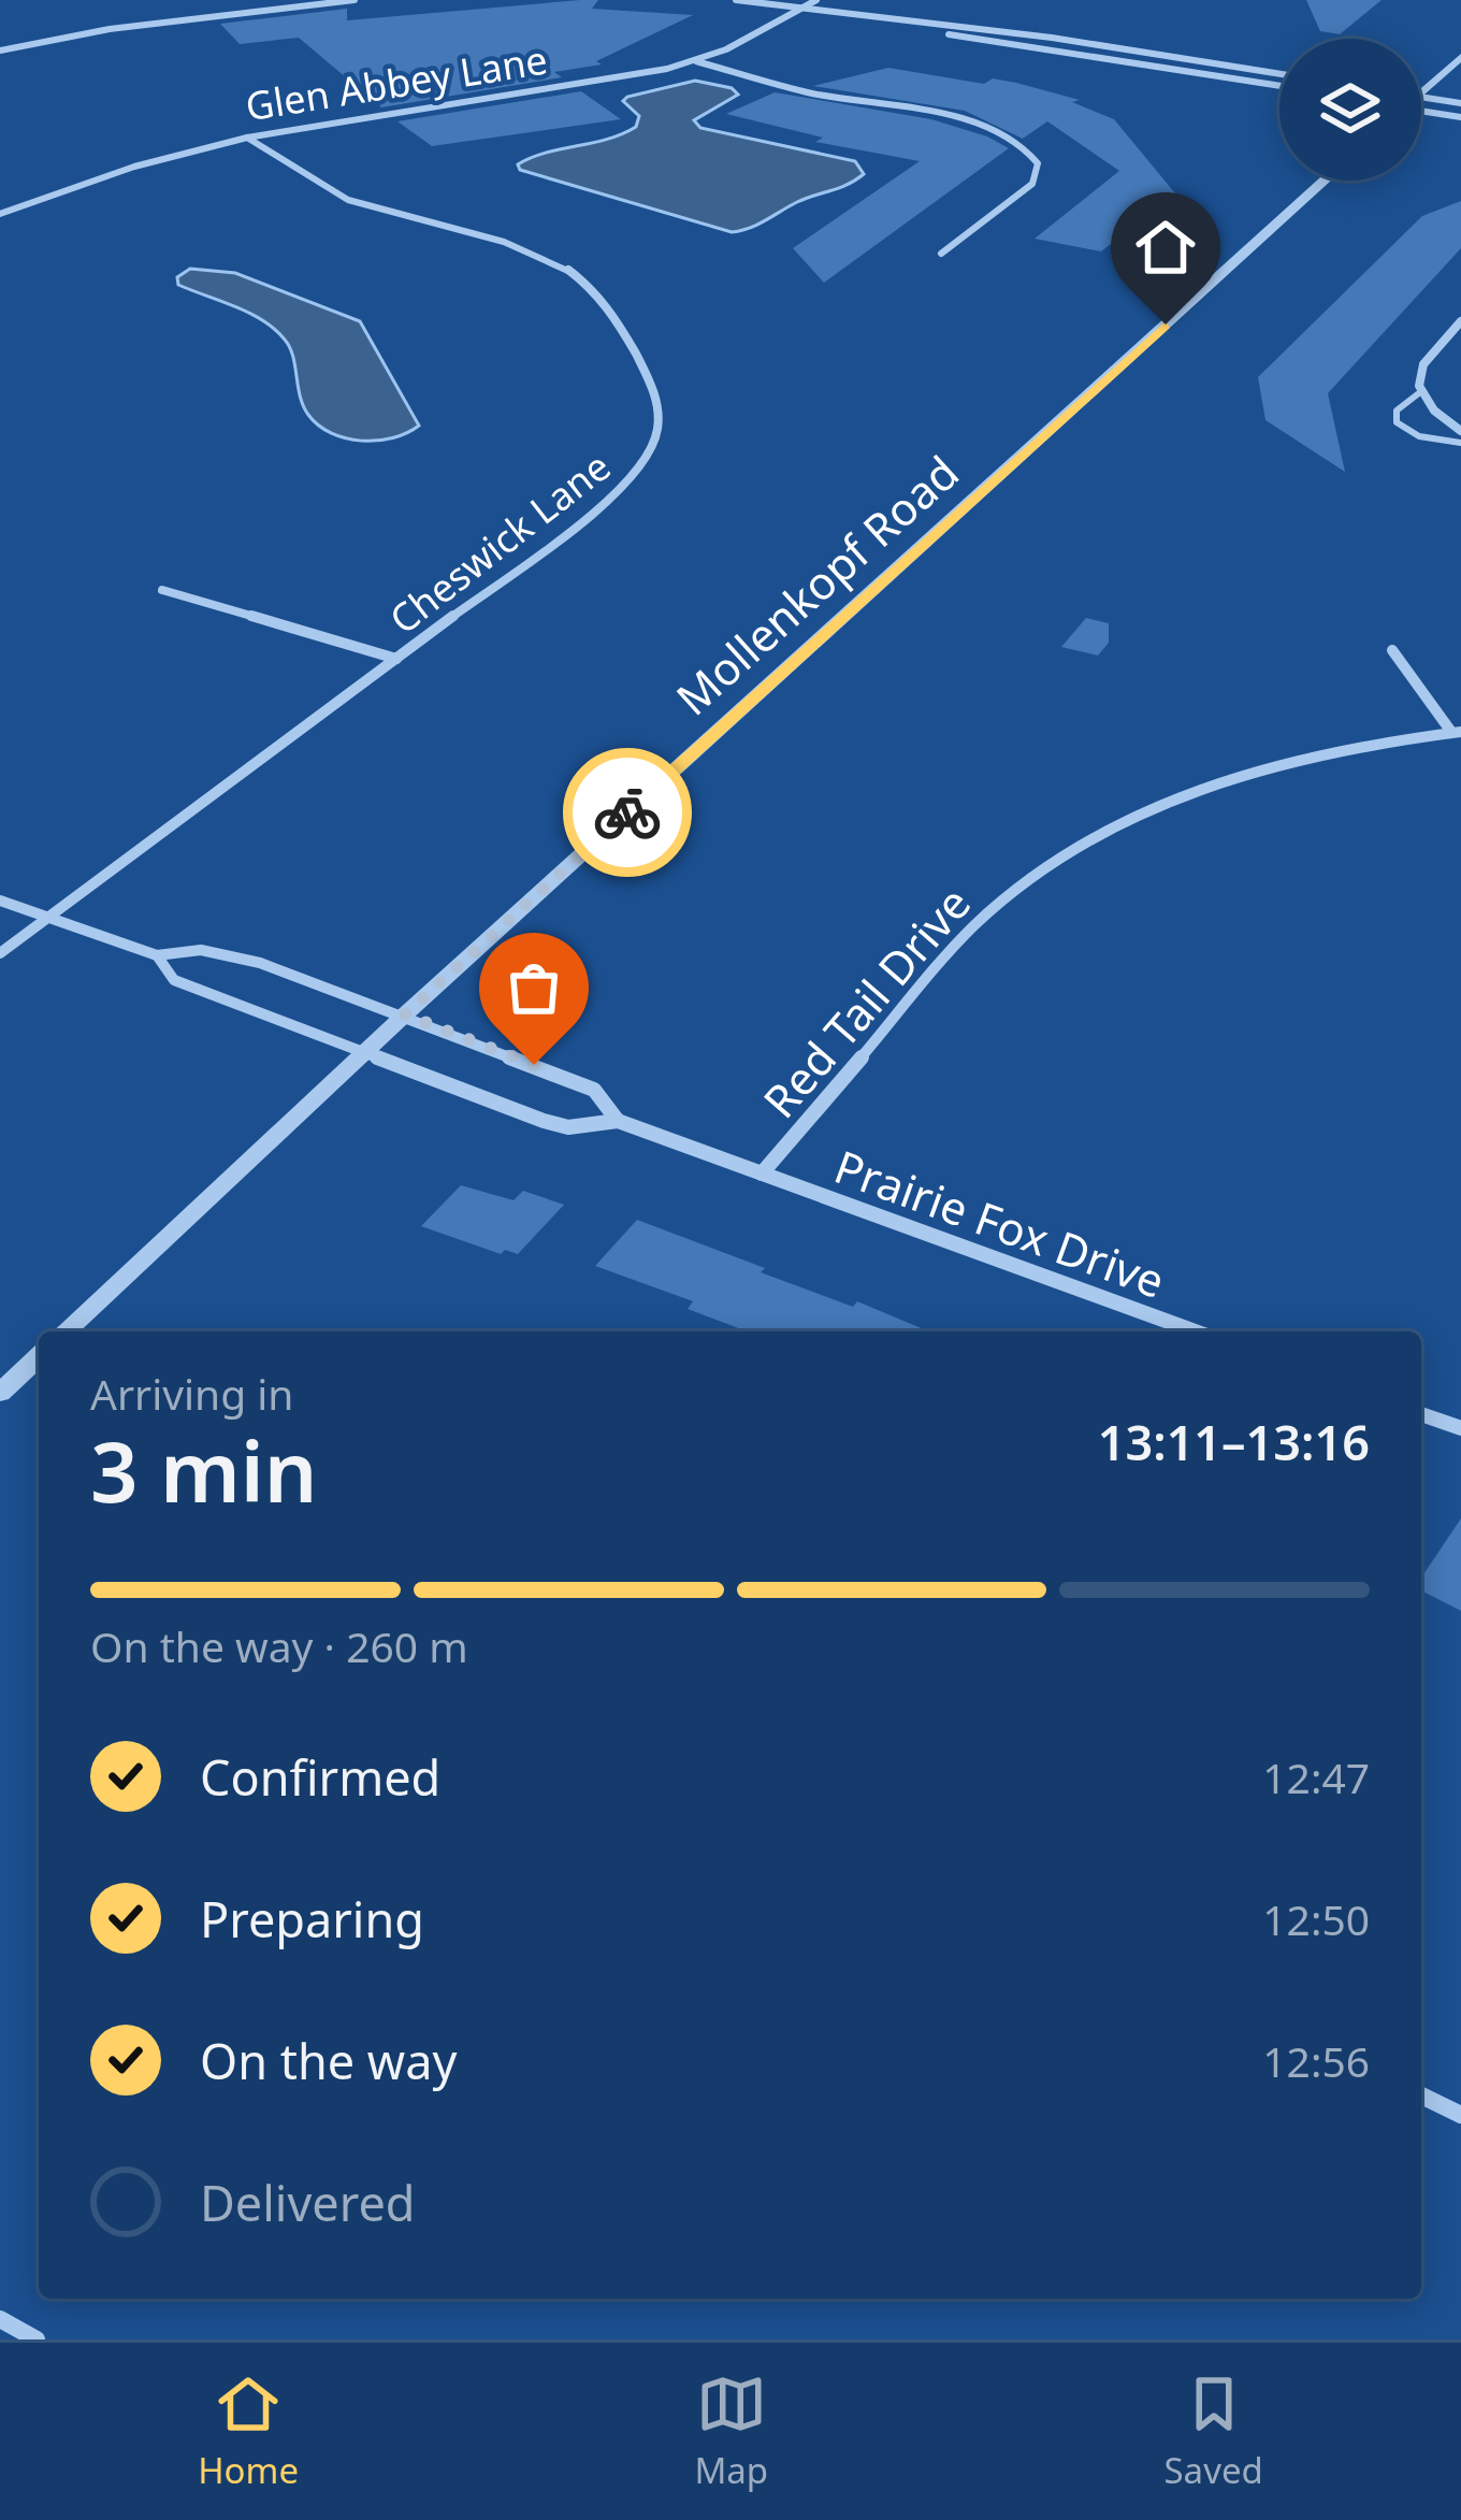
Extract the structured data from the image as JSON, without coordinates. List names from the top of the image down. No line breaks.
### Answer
{"streets":{"street":["Glen Abbey Lane","Cheswick Lane","Mollenkopf Road","Red Tail Drive","Prairie Fox Drive"]},"crossings":[["Glen Abbey Lane","Cheswick Lane"],["Mollenkopf Road","Prairie Fox Drive"],["Red Tail Drive","Prairie Fox Drive"]],"page":{"heading":["3 min","Arriving in","13:11–13:16"],"bar":"On the way · 260 m","list":[["Confirmed","12:47"],["Preparing","12:50"],["On the way","12:56"],"Delivered"],"tabs":["Home","Map","Saved"]}}
